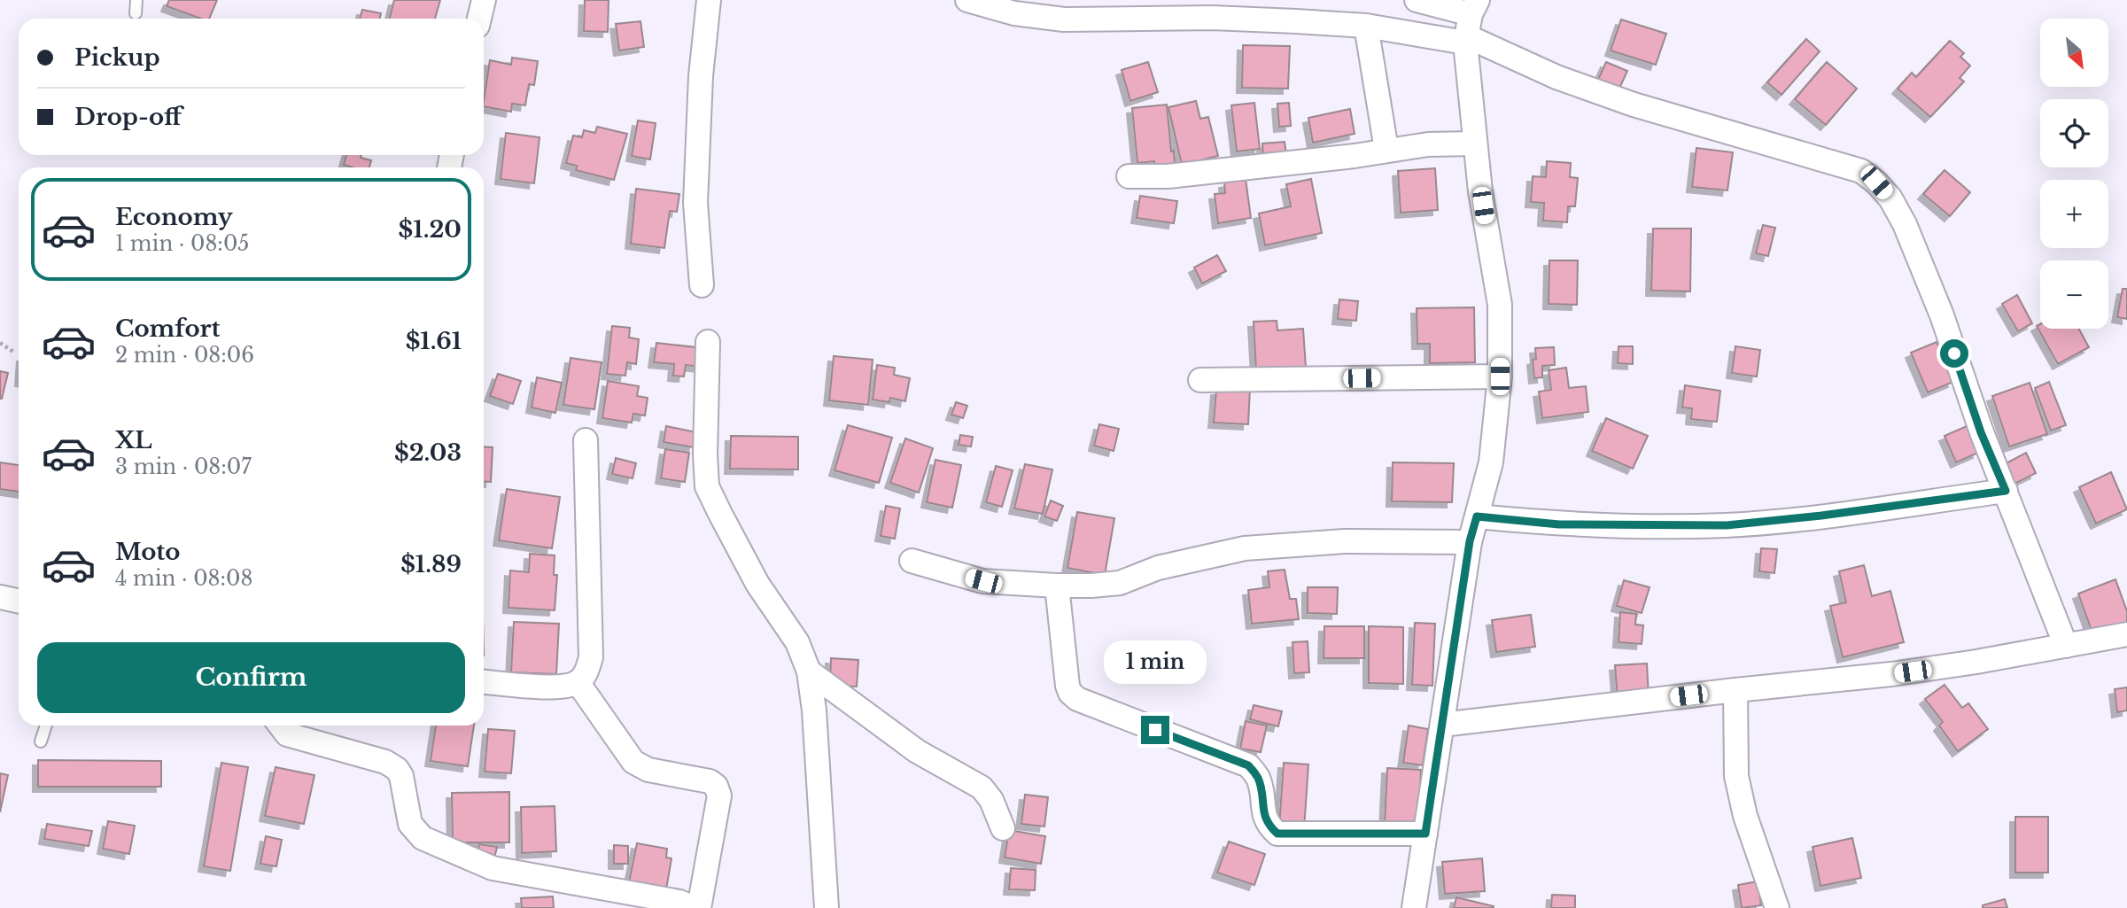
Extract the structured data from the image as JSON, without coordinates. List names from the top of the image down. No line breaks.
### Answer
{"north":"bottom right","page":{"map_buttons":["+","−"],"banner":["Pickup","Drop-off"],"list":[{"name":"Economy","note":"1 min · 08:05","value":"$1.20"},{"name":"Comfort","note":"2 min · 08:06","value":"$1.61"},{"name":"XL","note":"3 min · 08:07","value":"$2.03"},{"name":"Moto","note":"4 min · 08:08","value":"$1.89"}],"buttons":"Confirm","bubble":"1 min"}}
